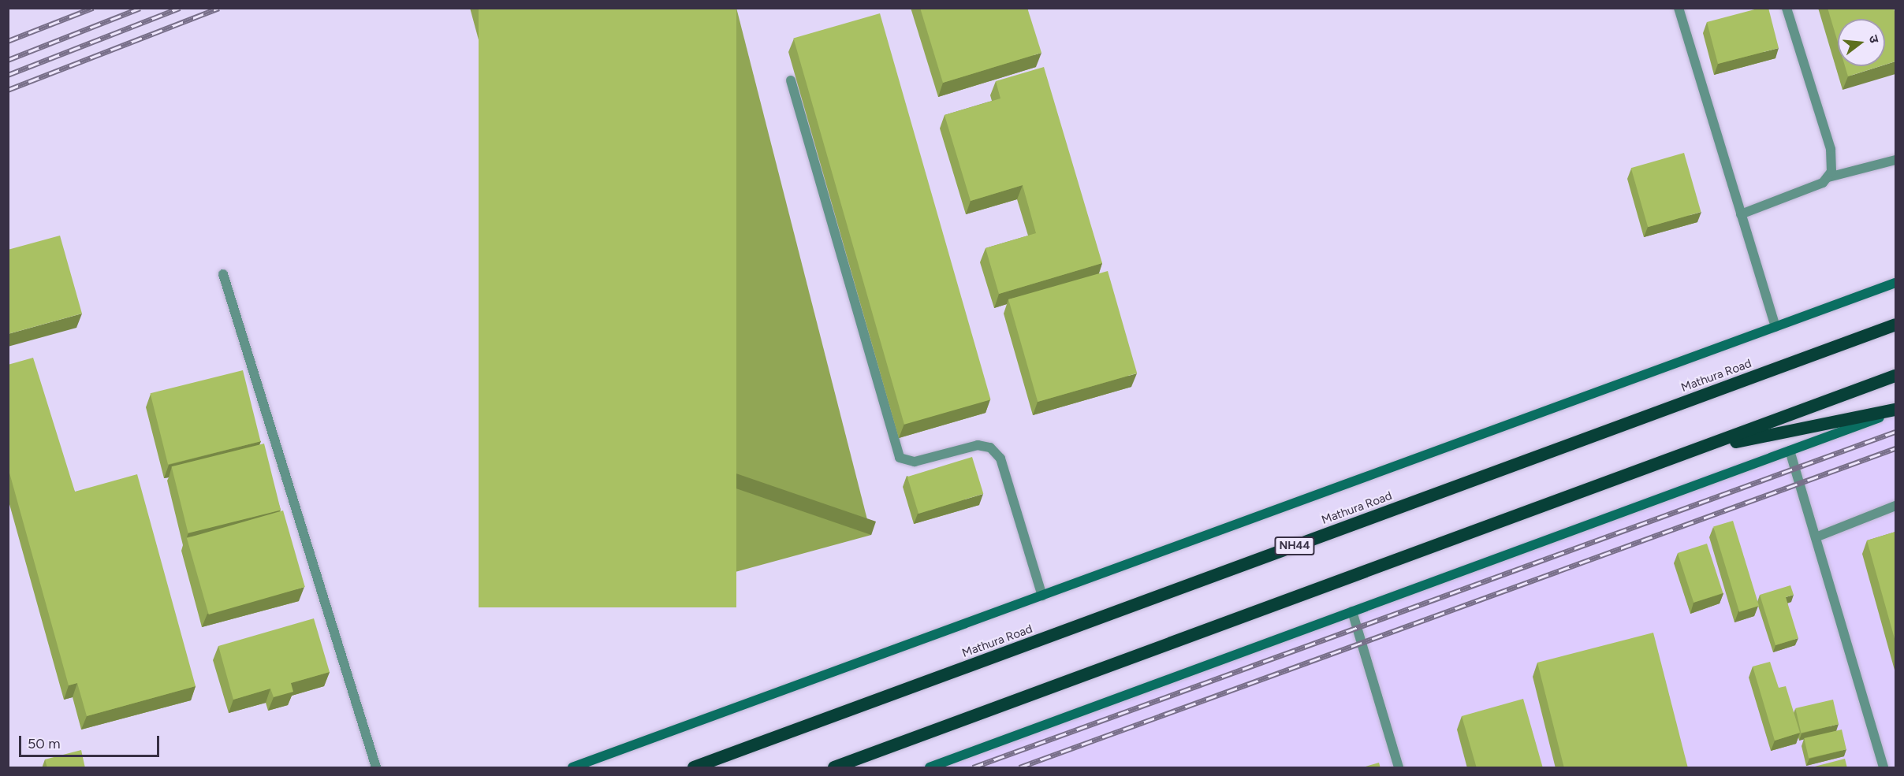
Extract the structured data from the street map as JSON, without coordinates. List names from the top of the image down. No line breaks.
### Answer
{"streets":{"highway":["Mathura Road","NH44"]},"scale_bar":"50 m","north":"right"}
